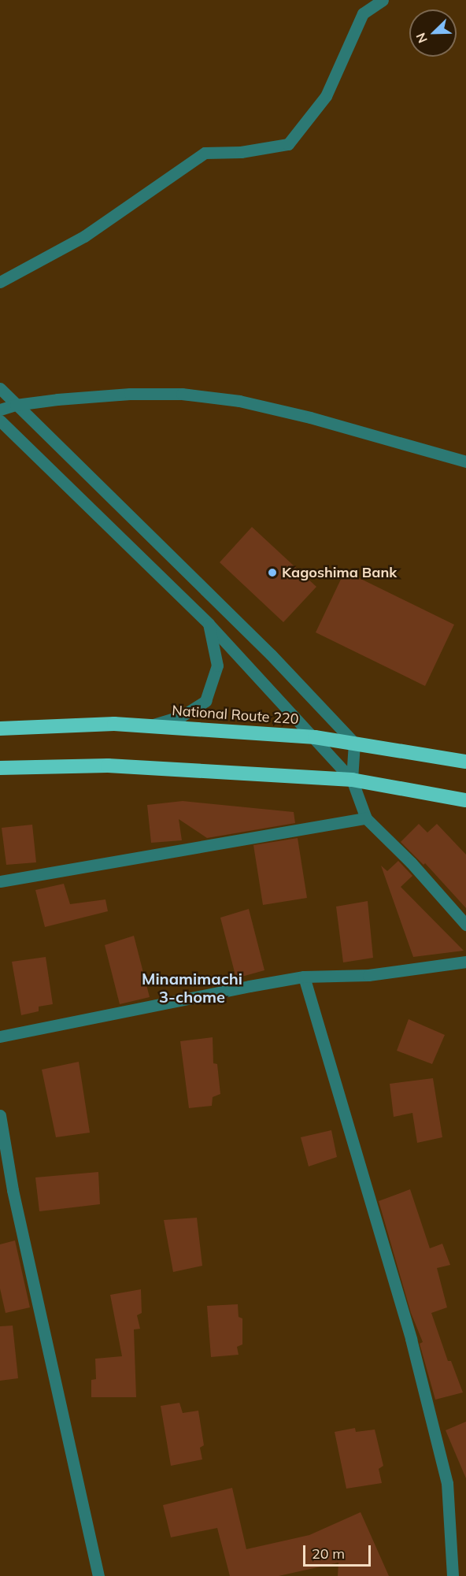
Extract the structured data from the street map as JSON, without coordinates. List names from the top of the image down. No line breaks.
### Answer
{"streets":{"highway":["National Route 220"]},"districts":["Minamimachi 3-chome"],"places":["Kagoshima Bank"],"scale_bar":"20 m","north":"bottom left"}
